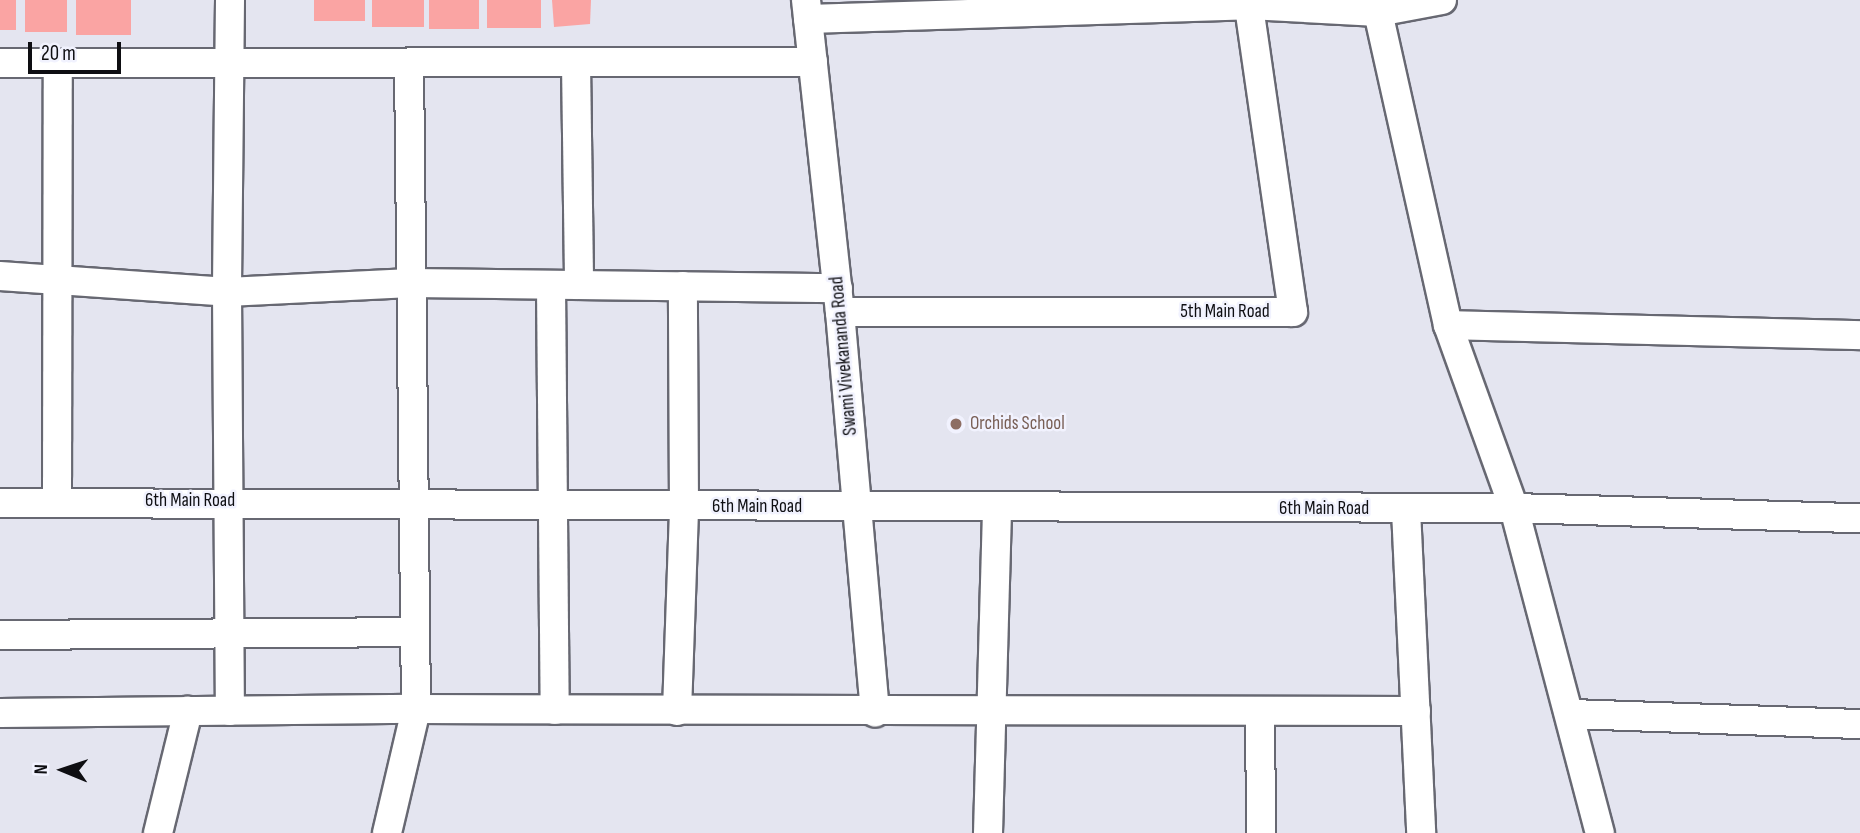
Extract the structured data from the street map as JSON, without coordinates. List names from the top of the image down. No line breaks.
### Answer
{"streets":{"street":["5th Main Road","Swami Vivekananda Road","6th Main Road"]},"crossings":[["5th Main Road","Swami Vivekananda Road"],["Swami Vivekananda Road","6th Main Road"]],"places":["Orchids School"],"scale_bar":"20 m","north":"left"}
